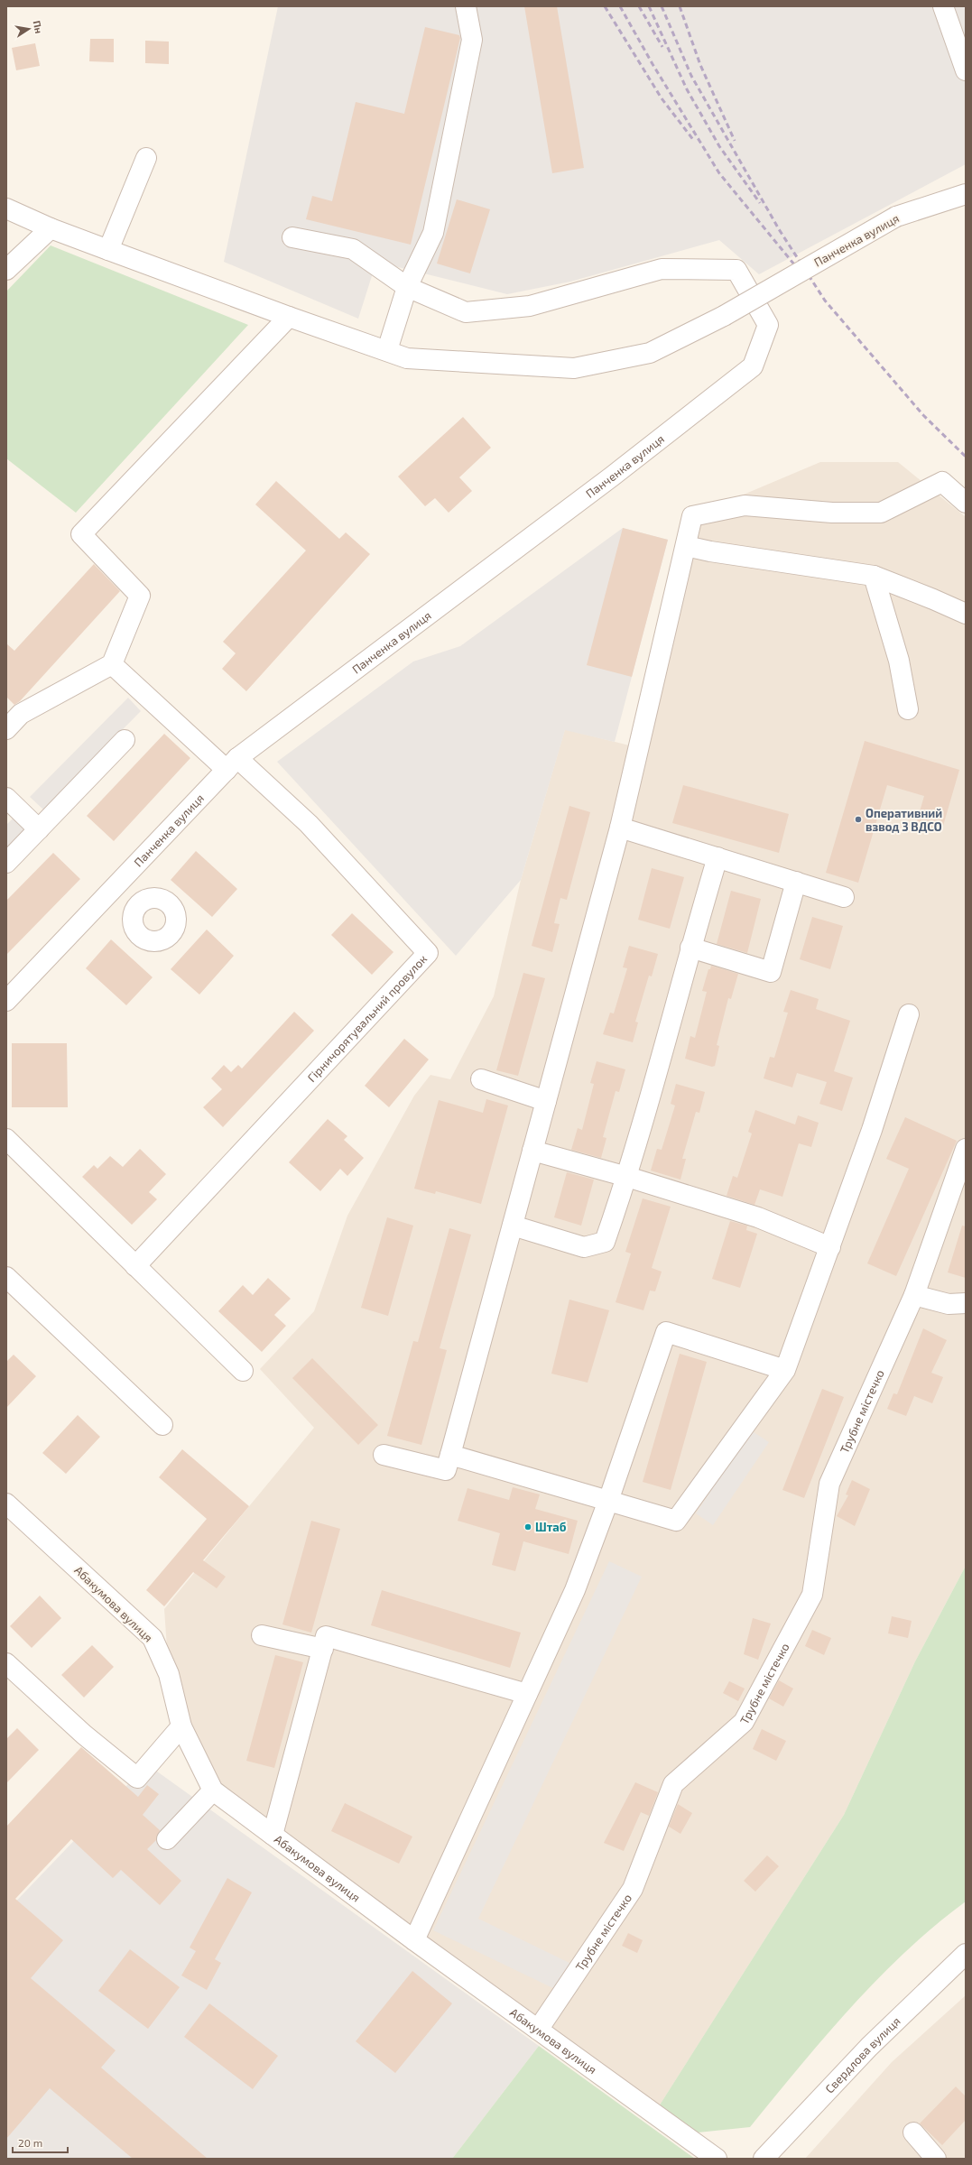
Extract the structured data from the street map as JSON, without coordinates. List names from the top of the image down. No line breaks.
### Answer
{"streets":{"street":["Панченка вулиця","Гірничорятувальний провулок","Трубне містечко","Абакумова вулиця","Свердлова вулиця"]},"crossings":[["Панченка вулиця","Гірничорятувальний провулок"],["Трубне містечко","Абакумова вулиця"]],"places":["Оперативний взвод 3 ВДСО","Штаб"],"scale_bar":"20 m","north":"right"}
